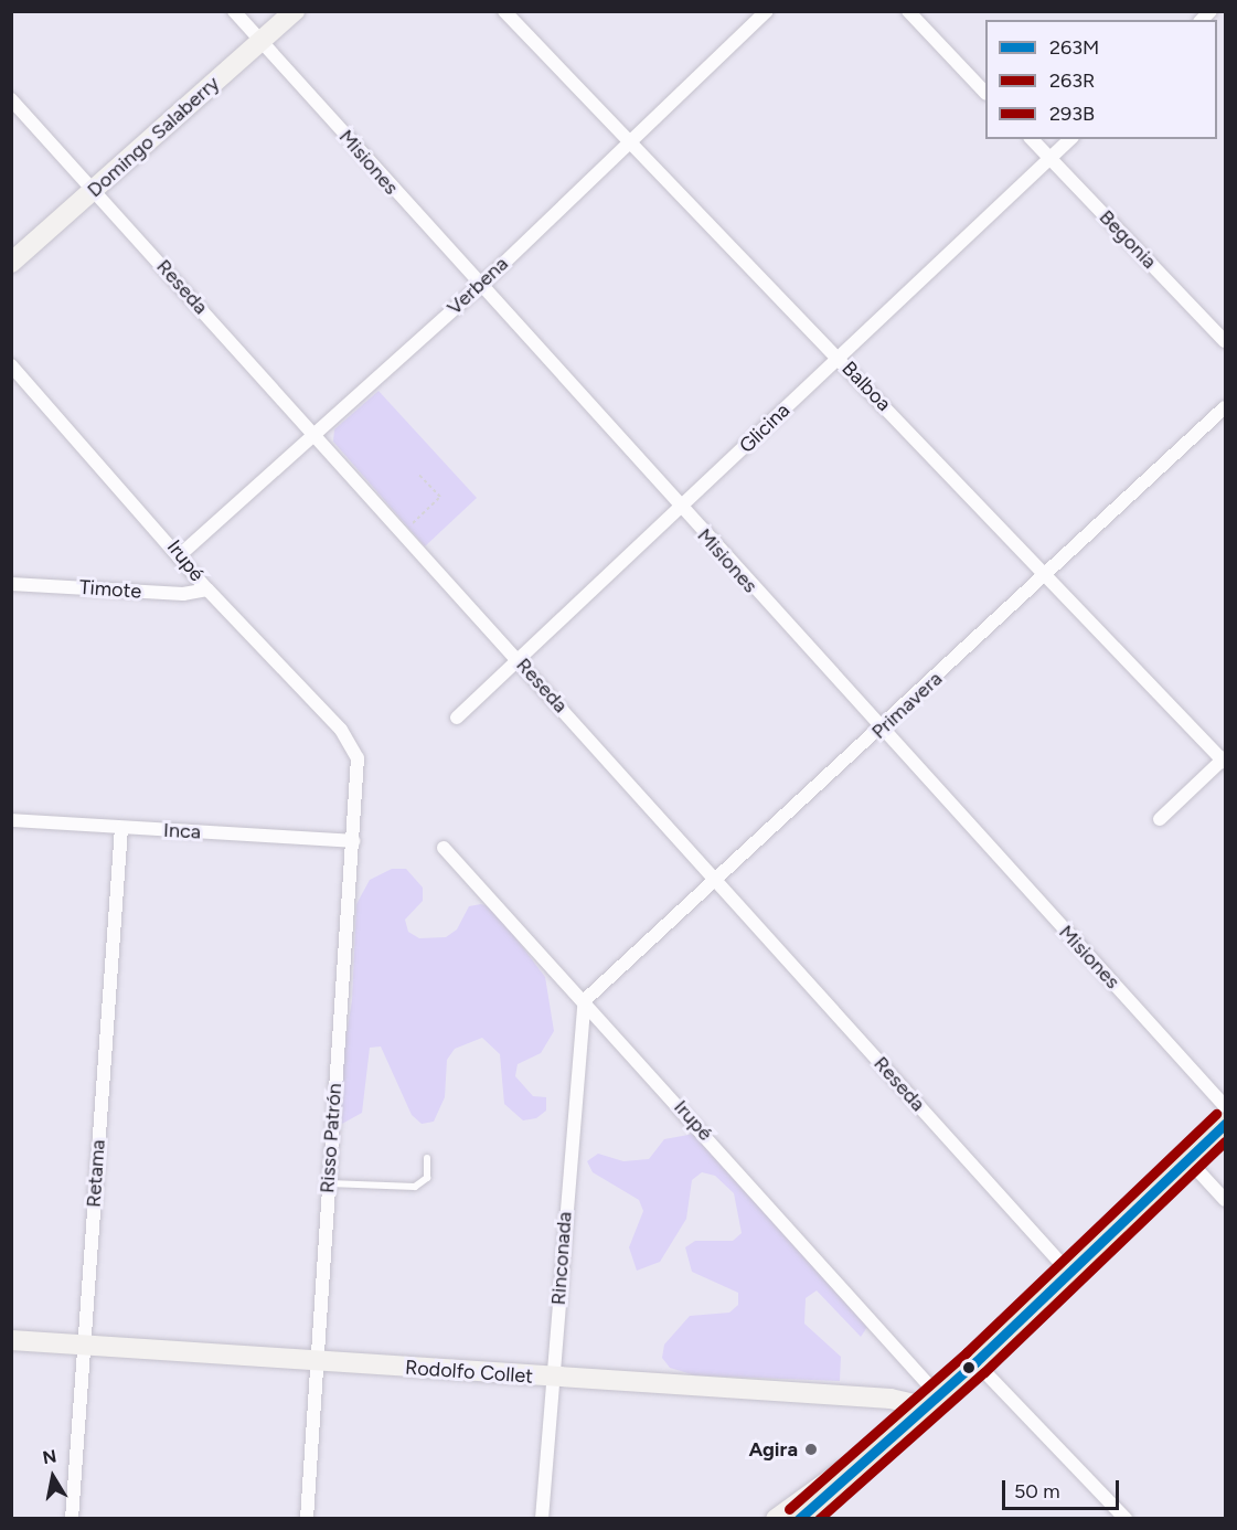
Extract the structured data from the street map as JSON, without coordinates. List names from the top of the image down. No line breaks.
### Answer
{"streets":{"street":["Domingo Salaberry","Misiones","Begonia","Verbena","Reseda","Balboa","Glicina","Irupé","Timote","Primavera","Inca","Risso Patrón","Retama","Rinconada","Rodolfo Collet"]},"crossings":[["Domingo Salaberry","Misiones"],["Domingo Salaberry","Reseda"],["Misiones","Verbena"],["Misiones","Glicina"],["Misiones","Primavera"],["Begonia","Glicina"],["Verbena","Reseda"],["Verbena","Balboa"],["Verbena","Irupé"],["Reseda","Glicina"],["Reseda","Primavera"],["Balboa","Glicina"],["Balboa","Primavera"],["Irupé","Timote"],["Irupé","Primavera"],["Irupé","Risso Patrón"],["Irupé","Rinconada"],["Irupé","Rodolfo Collet"],["Primavera","Rinconada"],["Inca","Risso Patrón"],["Inca","Retama"],["Risso Patrón","Rodolfo Collet"],["Retama","Rodolfo Collet"],["Rinconada","Rodolfo Collet"]],"places":["Agira"],"lines":["transit line 293B","transit line 263M","transit line 263R"],"legend":["263M","263R","293B"],"scale_bar":"50 m","north":"top"}
